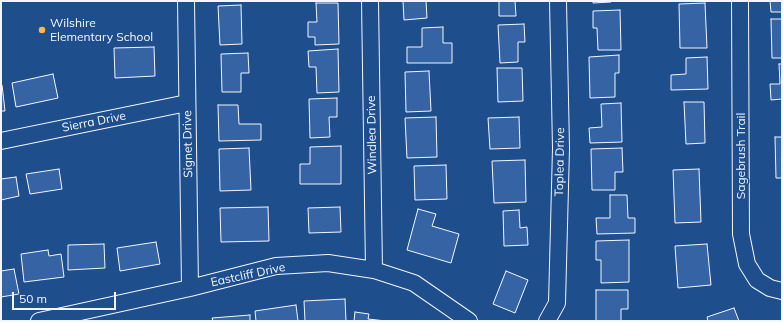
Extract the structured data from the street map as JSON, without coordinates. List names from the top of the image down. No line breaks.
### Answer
{"streets":{"street":["Sierra Drive","Windlea Drive","Signet Drive","Sagebrush Trail","Toplea Drive","Eastcliff Drive"]},"crossings":[["Sierra Drive","Signet Drive"],["Windlea Drive","Eastcliff Drive"],["Signet Drive","Eastcliff Drive"]],"places":["Wilshire Elementary School"],"scale_bar":"50 m"}
